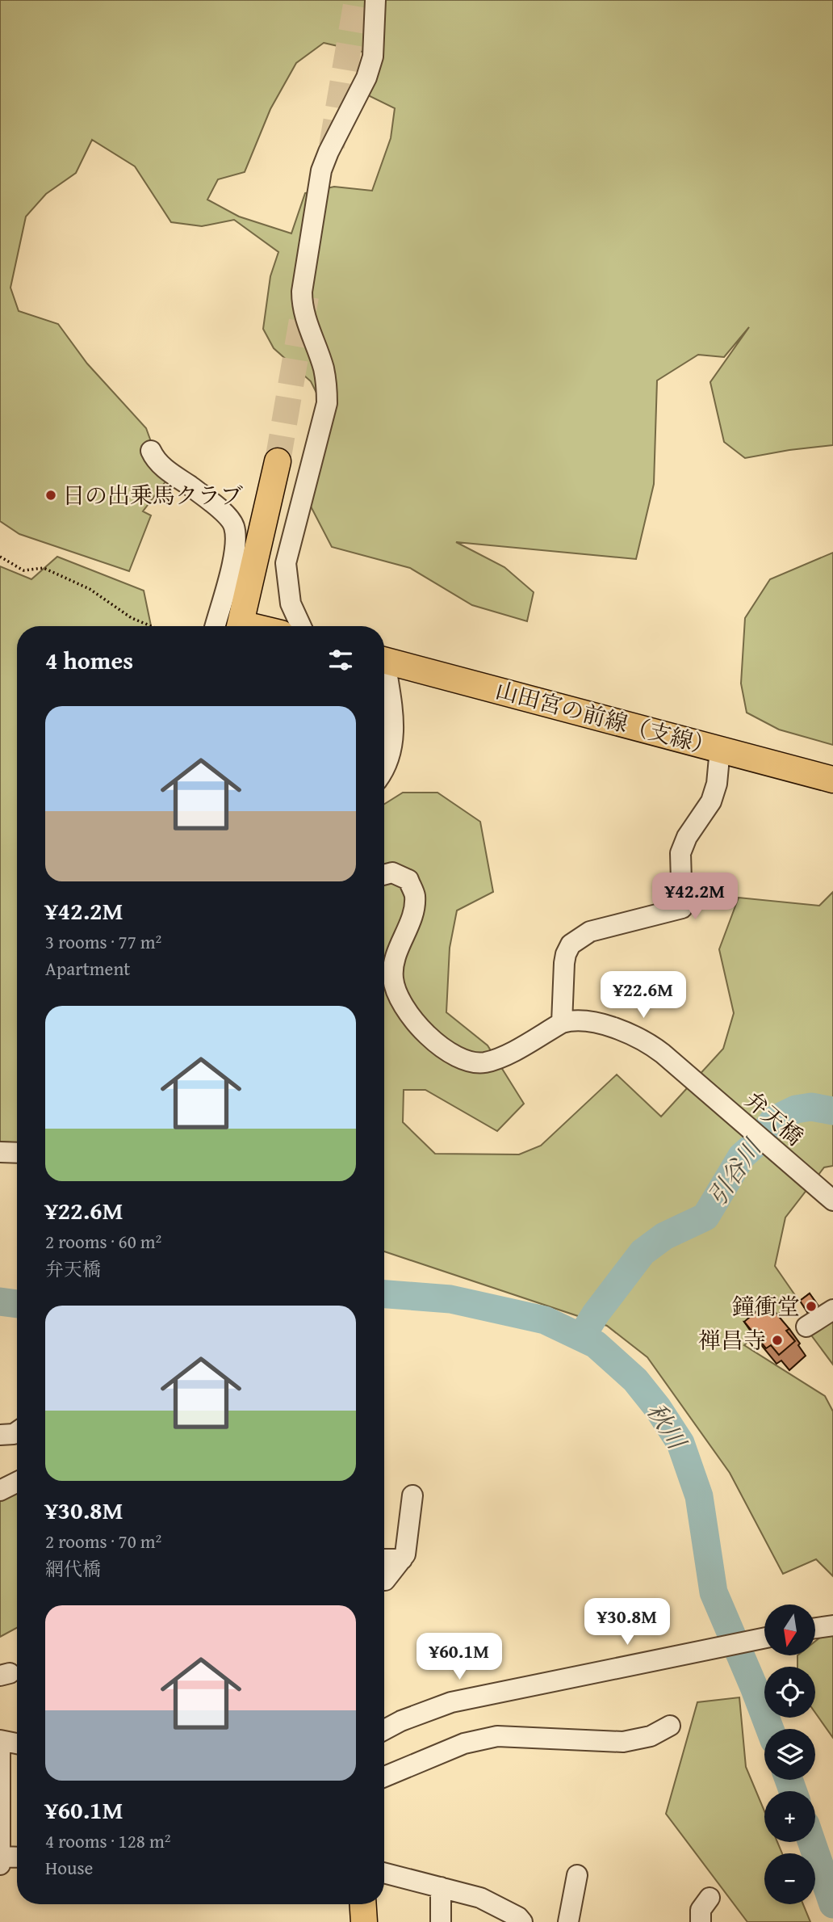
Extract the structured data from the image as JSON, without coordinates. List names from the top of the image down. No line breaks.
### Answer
{"streets":{"main road":["山田宮の前線（支線）"],"street":["弁天橋"]},"water":["引谷川","秋川"],"places":["日の出乗馬クラブ","鐘衝堂","禅昌寺"],"north":"bottom","page":{"heading":"4 homes","list":[{"name":"¥42.2M","note":"3 rooms · 77 m² · Apartment"},{"name":"¥22.6M","note":"2 rooms · 60 m² · 弁天橋"},{"name":"¥30.8M","note":"2 rooms · 70 m² · 網代橋"},{"name":"¥60.1M","note":"4 rooms · 128 m² · House"}],"price":["¥42.2M","¥22.6M","¥30.8M","¥60.1M"],"map_buttons":["+","−"]}}
